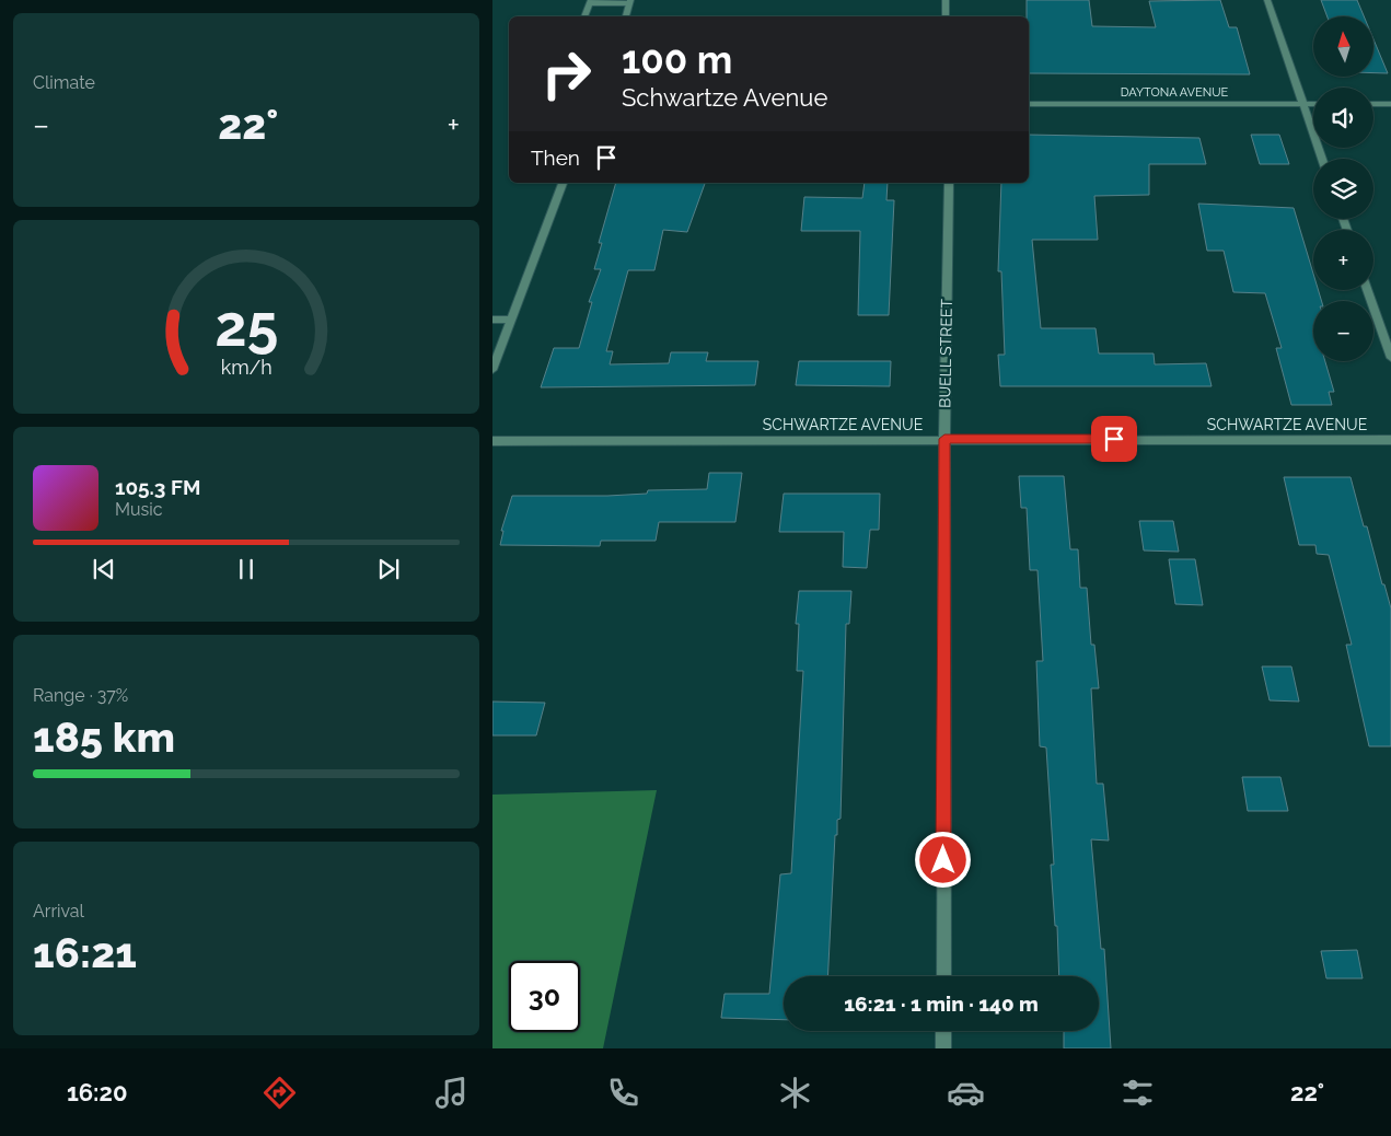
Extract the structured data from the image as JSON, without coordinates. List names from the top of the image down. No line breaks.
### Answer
{"streets":{"street":["DAYTONA AVENUE","BUELL STREET","SCHWARTZE AVENUE"]},"crossings":[["BUELL STREET","SCHWARTZE AVENUE"]],"north":"top","page":{"tile":["Climate",["Range · 37%","185 km"],["Arrival","16:21"]],"map_buttons":["+","−"],"turn":["100 m","Schwartze Avenue"],"heat":["−","22°","+"],"then":"Then","song":["105.3 FM","Music"],"limit":"30","trip":"16:21 · 1 min · 140 m","tabs":["16:20","22°"],"gauge":["25","km/h"]}}
